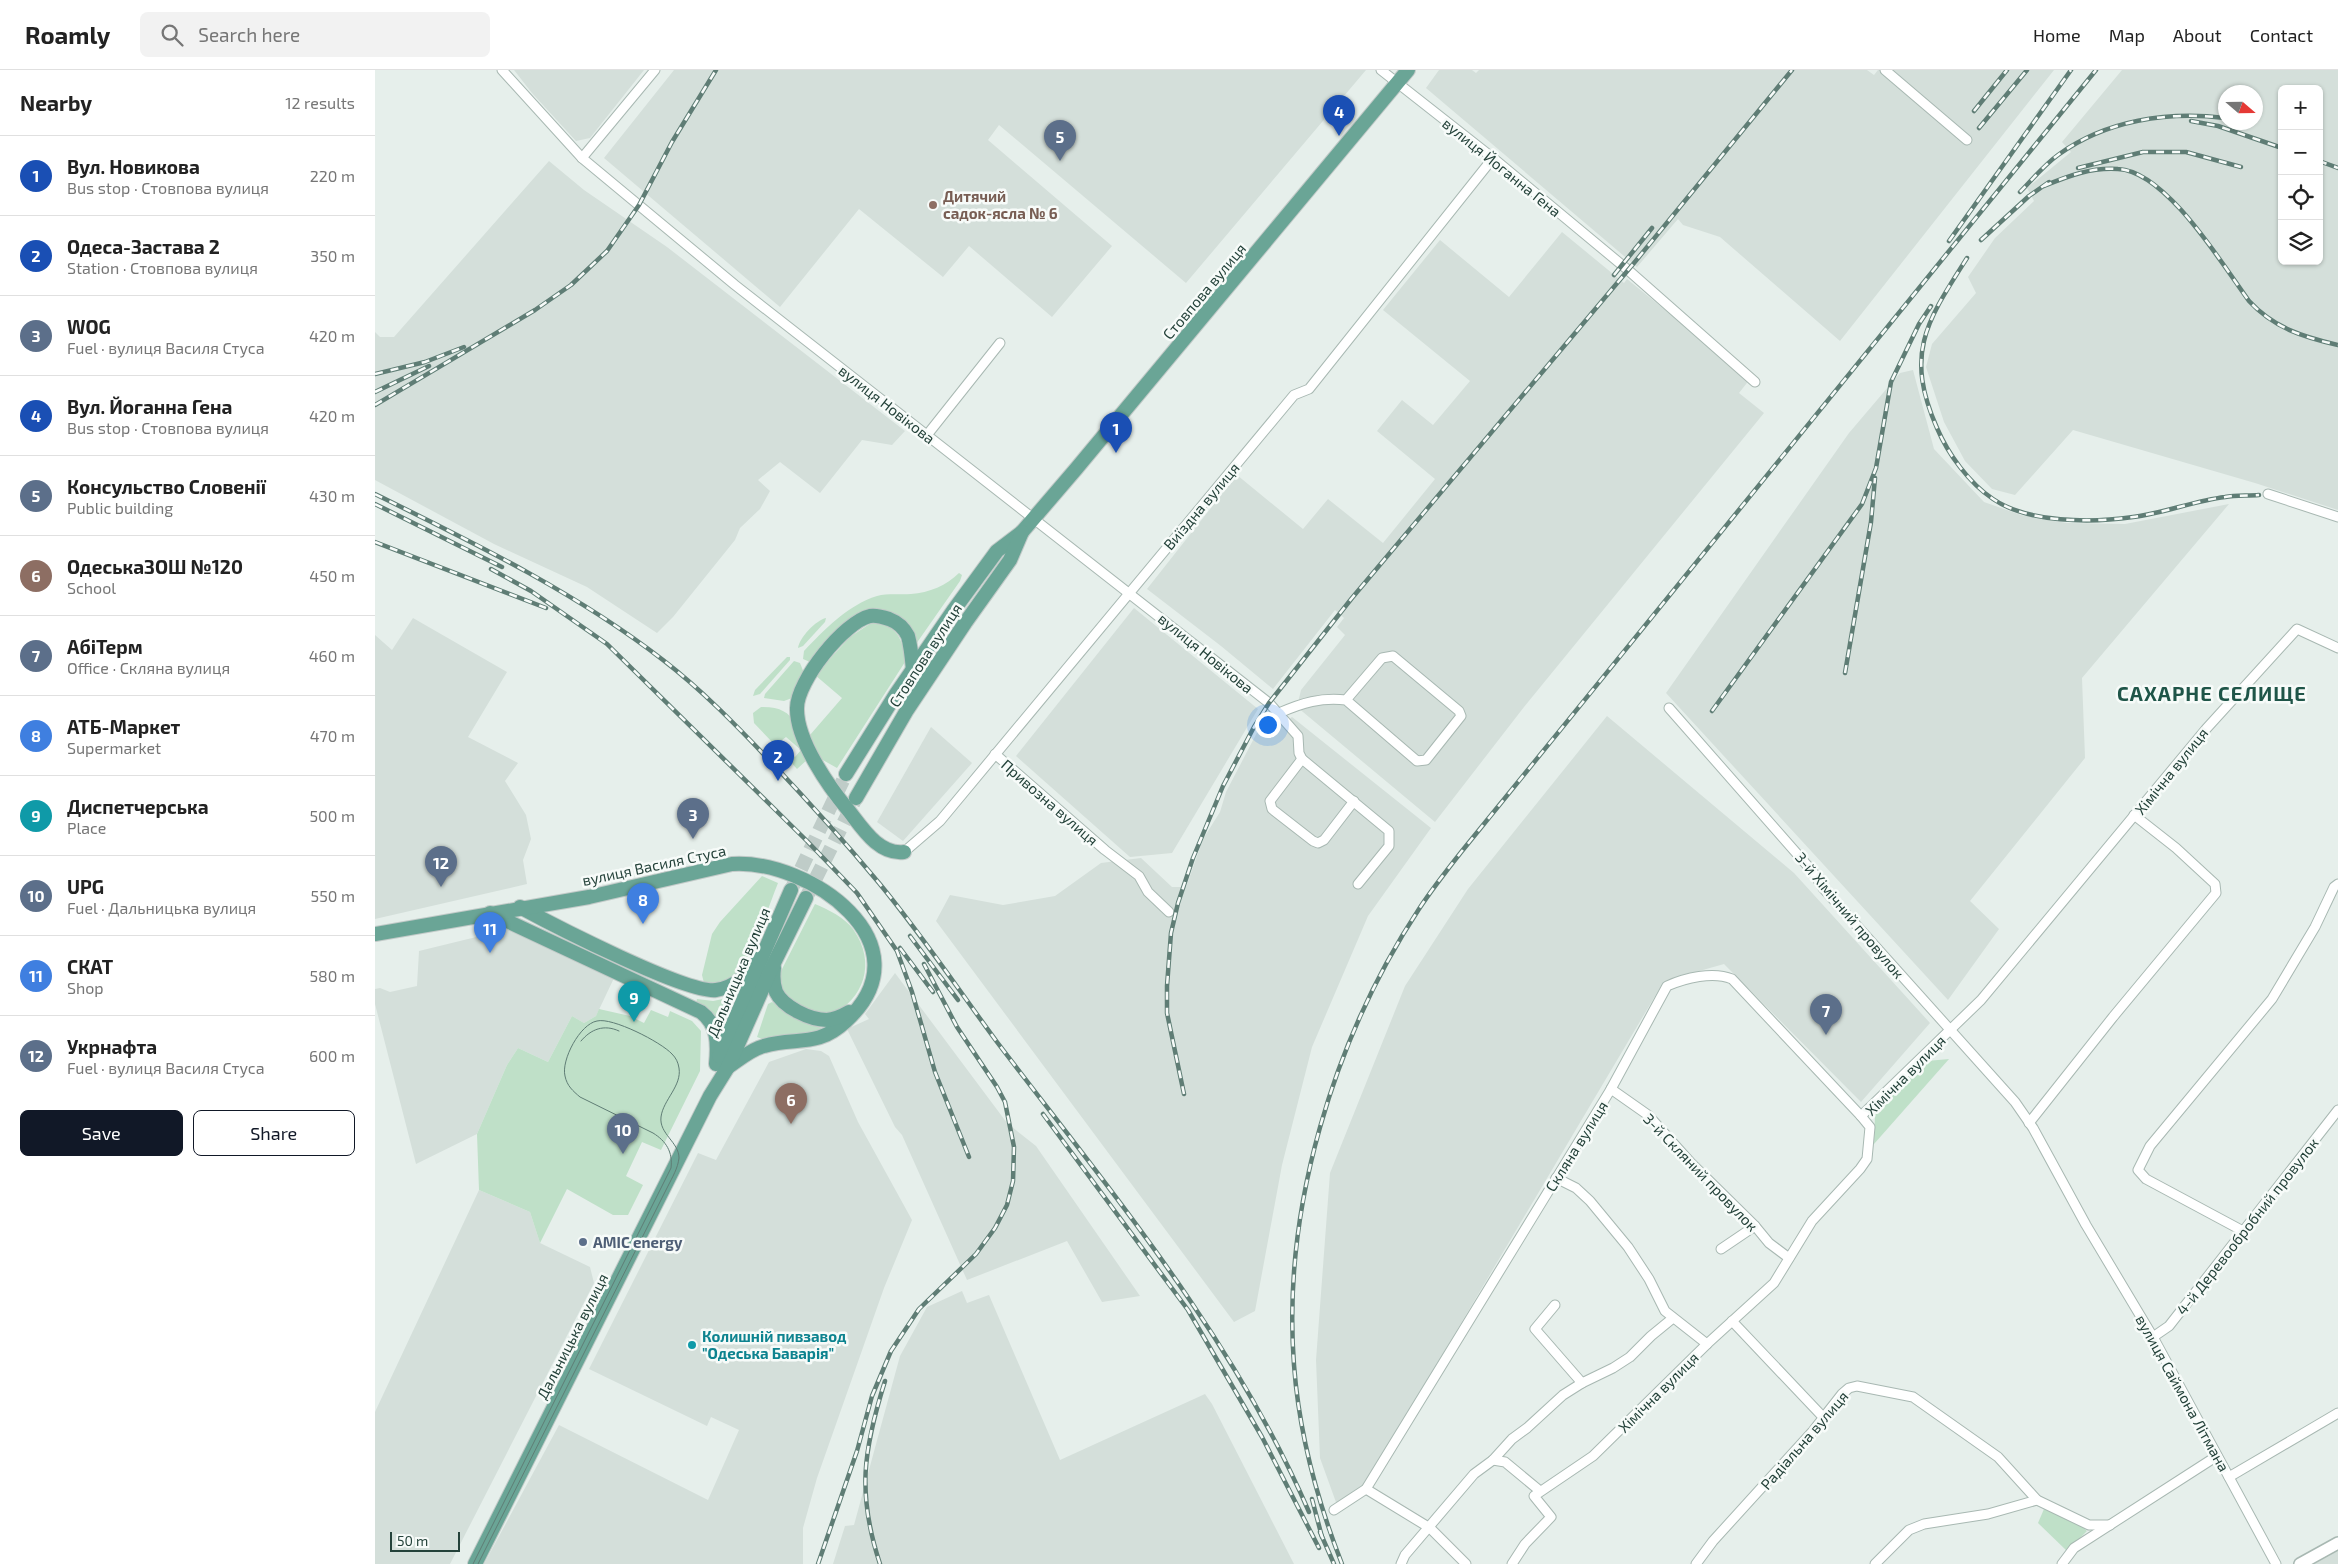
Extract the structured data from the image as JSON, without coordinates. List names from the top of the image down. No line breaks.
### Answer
{"streets":{"main road":["Стовпова вулиця","вулиця Василя Стуса","Дальницька вулиця"],"street":["вулиця Йоганна Гена","вулиця Новікова","Виїздна вулиця","Хімічна вулиця","Привозна вулиця","3-й Хімічний провулок","Скляна вулиця","3-й Скляний провулок","4-й Деревообробний провулок","вулиця Саймона Літмана","Радіальна вулиця"]},"crossings":[["вулиця Йоганна Гена","Стовпова вулиця"],["вулиця Йоганна Гена","Виїздна вулиця"],["Стовпова вулиця","вулиця Новікова"],["вулиця Новікова","Виїздна вулиця"],["Виїздна вулиця","Привозна вулиця"],["Хімічна вулиця","3-й Хімічний провулок"],["Хімічна вулиця","Скляна вулиця"],["Хімічна вулиця","3-й Скляний провулок"],["вулиця Василя Стуса","Дальницька вулиця"],["3-й Хімічний провулок","вулиця Саймона Літмана"],["Скляна вулиця","3-й Скляний провулок"],["4-й Деревообробний провулок","вулиця Саймона Літмана"]],"districts":["САХАРНЕ СЕЛИЩЕ"],"places":["Дитячий садок-ясла № 6","AMIC energy","Колишній пивзавод \"Одеська Баварія\""],"scale_bar":"50 m","north":"right","page":{"header":"Roamly","search":"Search here","nav":["Home","Map","About","Contact"],"heading":["Nearby","12 results"],"map_buttons":["+","−"],"pins":["4","5","1","2","3","12","8","11","9","7","6","10"],"list":[{"mark":"1","name":"Вул. Новикова","note":"Bus stop · Стовпова вулиця","value":"220 m"},{"mark":"2","name":"Одеса-Застава 2","note":"Station · Стовпова вулиця","value":"350 m"},{"mark":"3","name":"WOG","note":"Fuel · вулиця Василя Стуса","value":"420 m"},{"mark":"4","name":"Вул. Йоганна Гена","note":"Bus stop · Стовпова вулиця","value":"420 m"},{"mark":"5","name":"Консульство Словенії","note":"Public building","value":"430 m"},{"mark":"6","name":"ОдеськаЗОШ №120","note":"School","value":"450 m"},{"mark":"7","name":"АбіТерм","note":"Office · Скляна вулиця","value":"460 m"},{"mark":"8","name":"АТБ-Маркет","note":"Supermarket","value":"470 m"},{"mark":"9","name":"Диспетчерська","note":"Place","value":"500 m"},{"mark":"10","name":"UPG","note":"Fuel · Дальницька вулиця","value":"550 m"},{"mark":"11","name":"СКАТ","note":"Shop","value":"580 m"},{"mark":"12","name":"Укрнафта","note":"Fuel · вулиця Василя Стуса","value":"600 m"}],"buttons":["Save","Share"],"scale":"50 m"}}
